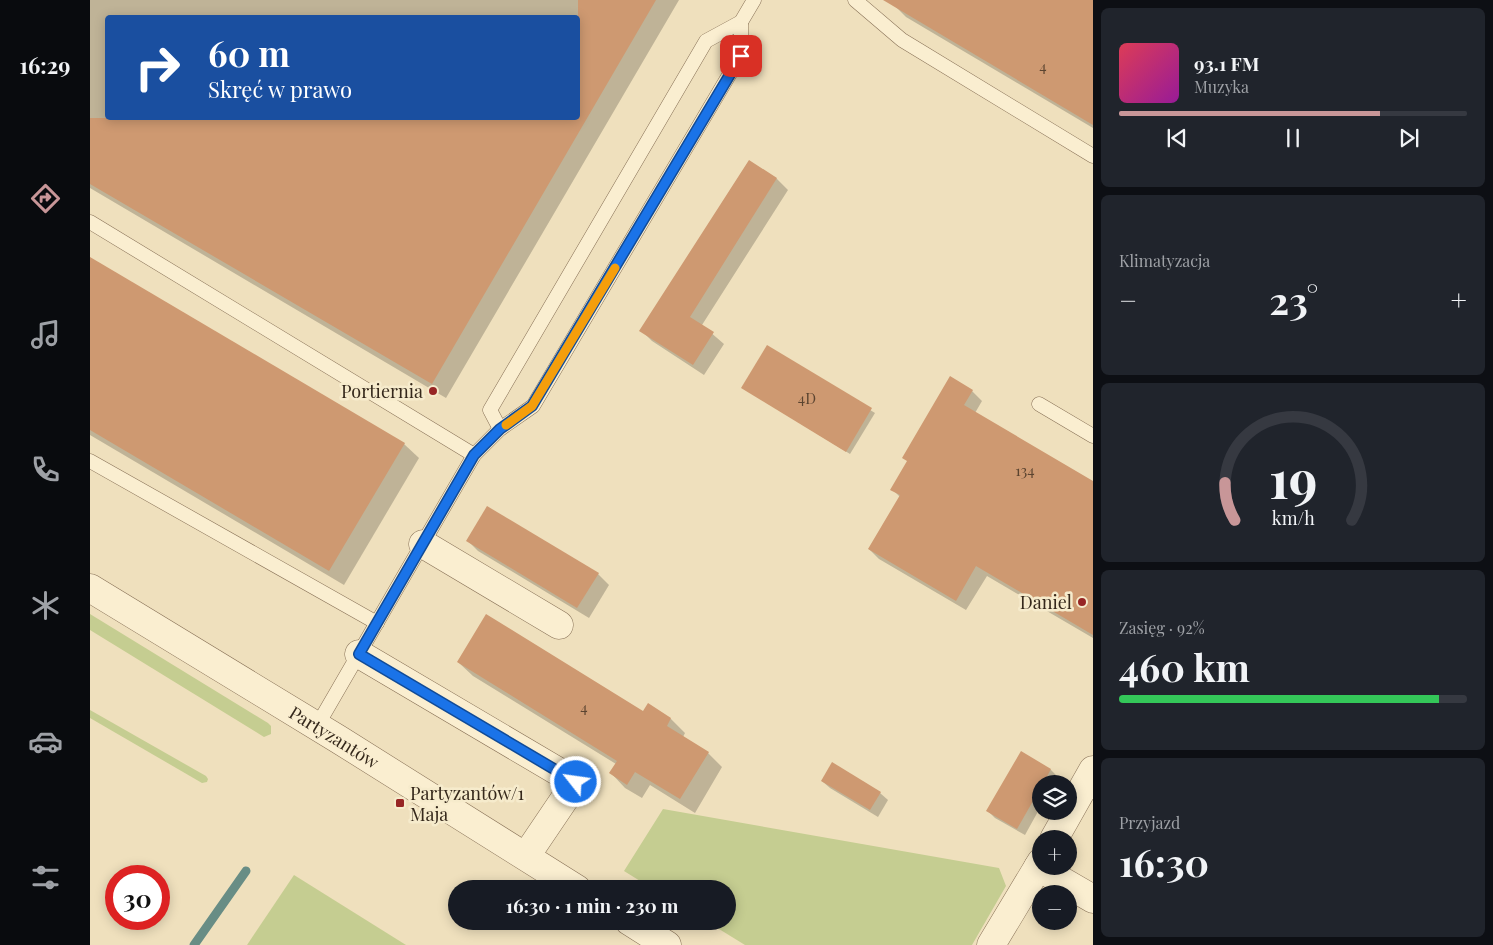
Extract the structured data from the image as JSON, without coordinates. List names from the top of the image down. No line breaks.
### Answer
{"streets":{"street":["Partyzantów"]},"places":{"other":["Portiernia","Daniel"],"transit":["Partyzantów/1 Maja"]},"house_numbers":["4","4D","134","4"],"page":{"tabs":"16:29","turn":["60 m","Skręć w prawo"],"song":["93.1 FM","Muzyka"],"tile":["Klimatyzacja",["Zasięg · 92%","460 km"],["Przyjazd","16:30"]],"heat":["−","23°","+"],"map_buttons":["+","−"],"limit":"30","trip":"16:30 · 1 min · 230 m","gauge":["19","km/h"]}}
